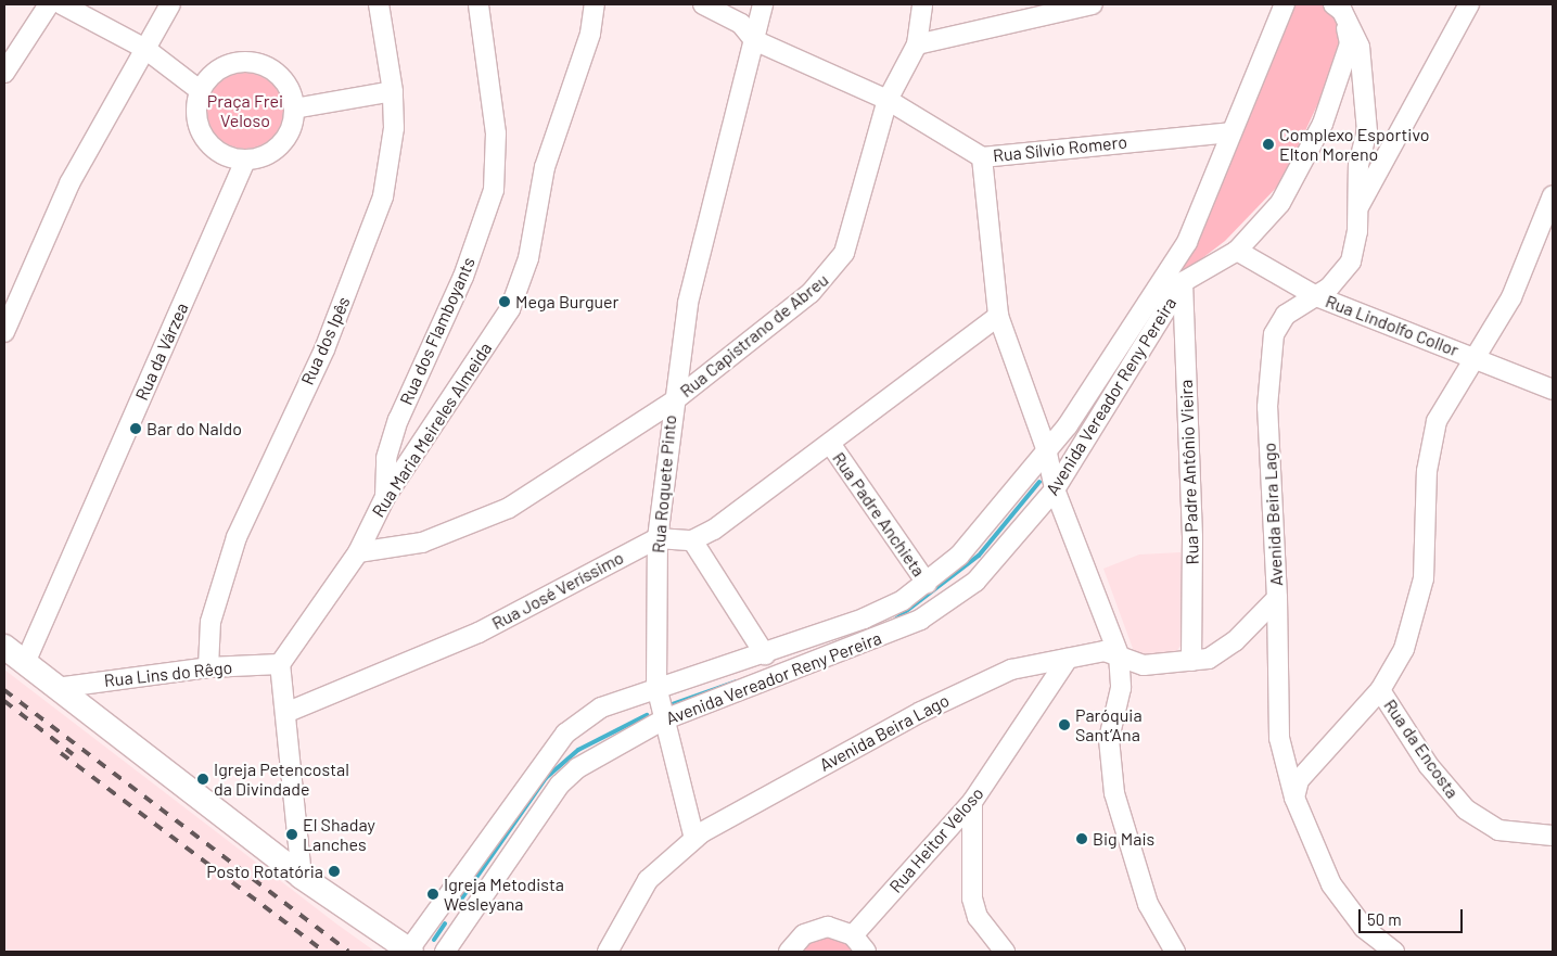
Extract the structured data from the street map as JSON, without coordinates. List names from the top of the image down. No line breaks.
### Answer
{"streets":{"street":["Rua Sílvio Romero","Rua Lindolfo Collor","Rua dos Flamboyants","Rua Capistrano de Abreu","Rua dos Ipês","Rua da Várzea","Avenida Vereador Reny Pereira","Rua Maria Meireles Almeida","Rua Padre Antônio Vieira","Rua Roquete Pinto","Rua Padre Anchieta","Avenida Beira Lago","Rua José Veríssimo","Rua Lins do Rêgo","Rua da Encosta","Rua Heitor Veloso"]},"crossings":[["Rua Sílvio Romero","Rua Capistrano de Abreu"],["Rua Sílvio Romero","Avenida Vereador Reny Pereira"],["Rua Sílvio Romero","Rua Roquete Pinto"],["Rua Lindolfo Collor","Avenida Vereador Reny Pereira"],["Rua Lindolfo Collor","Avenida Beira Lago"],["Rua dos Flamboyants","Rua Maria Meireles Almeida"],["Rua Capistrano de Abreu","Rua Maria Meireles Almeida"],["Rua Capistrano de Abreu","Rua Roquete Pinto"],["Rua dos Ipês","Rua Lins do Rêgo"],["Avenida Vereador Reny Pereira","Rua Padre Antônio Vieira"],["Avenida Vereador Reny Pereira","Rua Roquete Pinto"],["Avenida Vereador Reny Pereira","Rua Padre Anchieta"],["Avenida Vereador Reny Pereira","Avenida Beira Lago"],["Rua Maria Meireles Almeida","Rua Lins do Rêgo"],["Rua Padre Antônio Vieira","Avenida Beira Lago"],["Rua Roquete Pinto","Avenida Beira Lago"],["Rua Roquete Pinto","Rua José Veríssimo"],["Avenida Beira Lago","Rua Heitor Veloso"]],"parks":["Praça Frei Veloso"],"places":["Complexo Esportivo Elton Moreno","Mega Burguer","Bar do Naldo","Paróquia Sant’Ana","Igreja Petencostal da Divindade","El Shaday Lanches","Big Mais","Posto Rotatória","Igreja Metodista Wesleyana"],"scale_bar":"50 m"}
